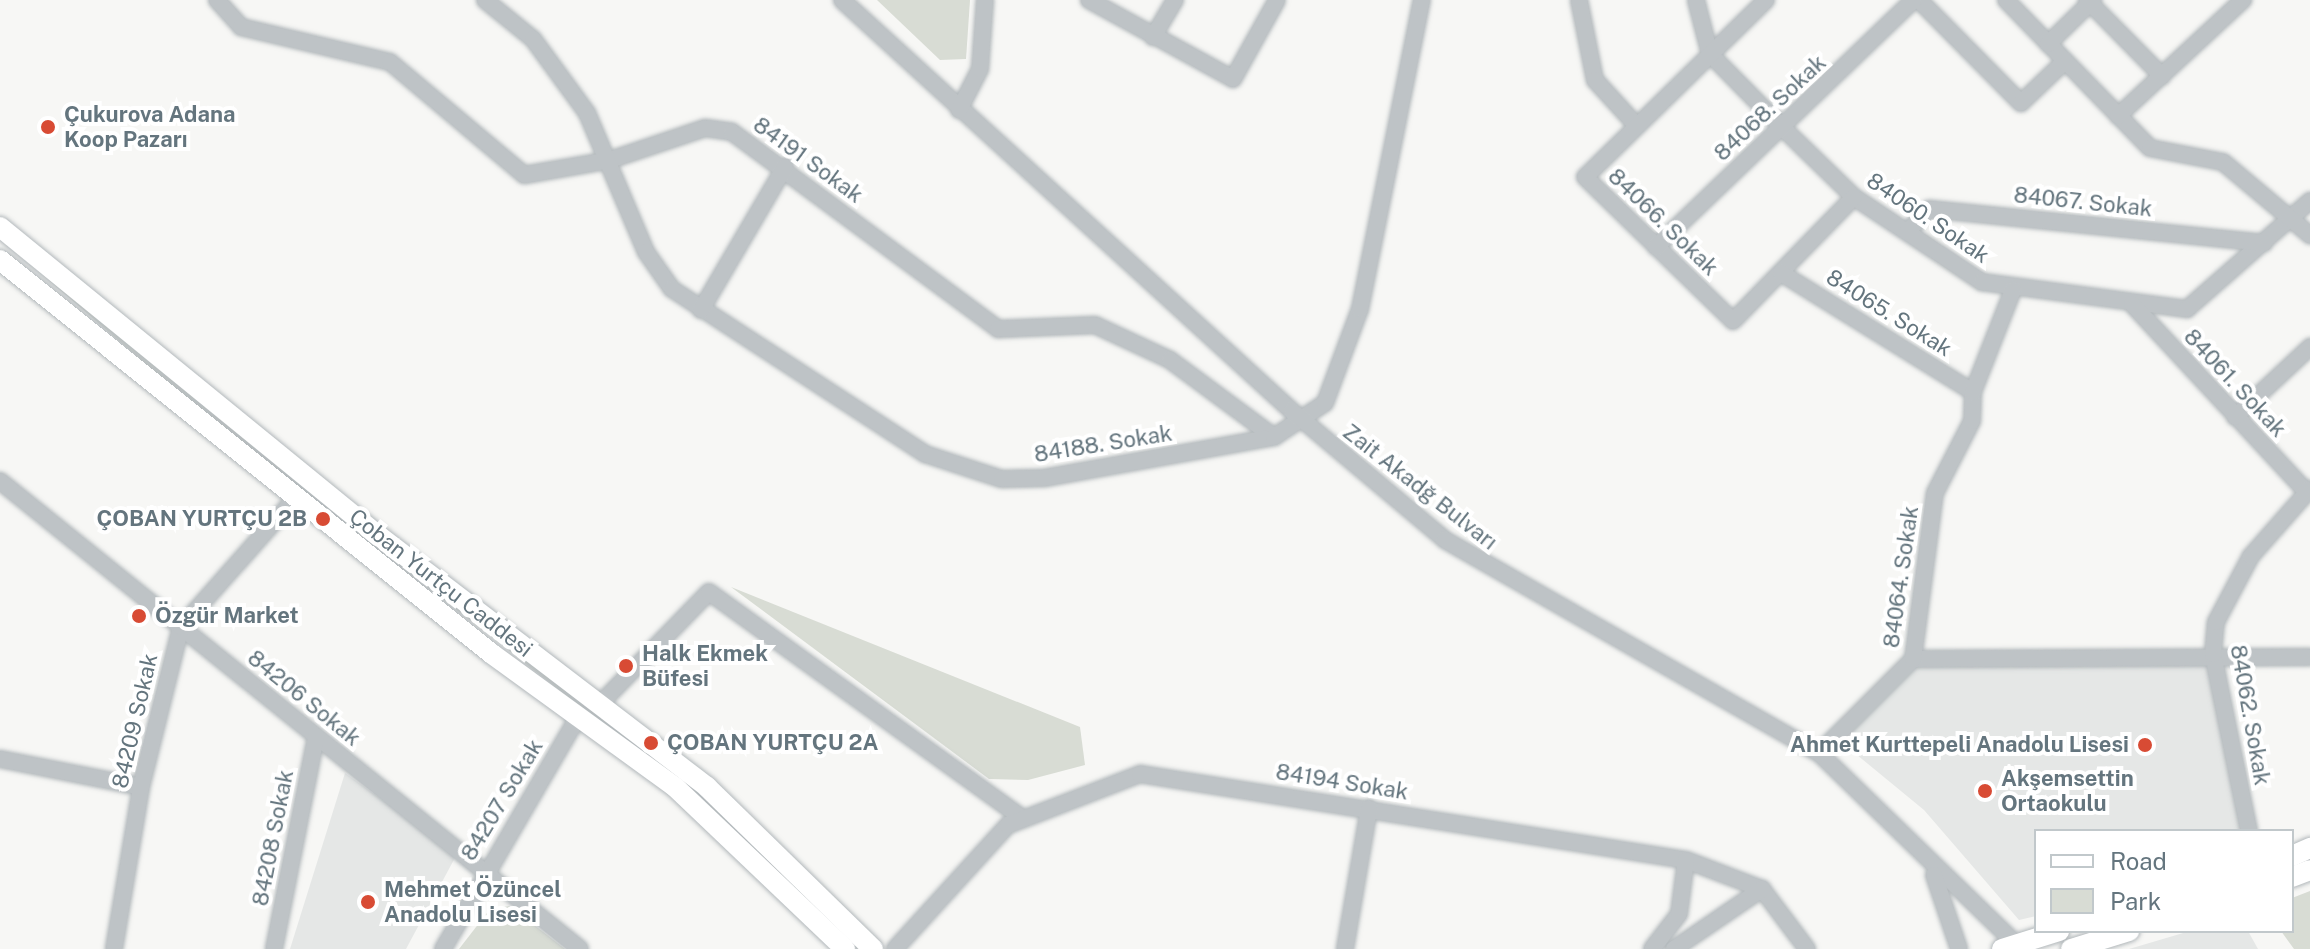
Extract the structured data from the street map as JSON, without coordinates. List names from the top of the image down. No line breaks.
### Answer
{"streets":{"main road":["Çoban Yurtçu Caddesi"],"street":["84068. Sokak","84191 Sokak","84067. Sokak","84060. Sokak","84066. Sokak","84065. Sokak","84061. Sokak","84188. Sokak","Zait Akadğ Bulvarı","84064. Sokak","84206 Sokak","84062. Sokak","84209 Sokak","84194 Sokak","84207 Sokak","84208 Sokak"]},"crossings":[["84068. Sokak","84060. Sokak"],["84068. Sokak","84066. Sokak"],["84191 Sokak","84188. Sokak"],["84067. Sokak","84060. Sokak"],["84060. Sokak","84066. Sokak"],["84060. Sokak","84061. Sokak"],["84060. Sokak","84064. Sokak"],["84066. Sokak","84065. Sokak"],["84065. Sokak","84064. Sokak"],["84061. Sokak","84062. Sokak"],["84188. Sokak","Zait Akadğ Bulvarı"],["Zait Akadğ Bulvarı","84064. Sokak"],["Çoban Yurtçu Caddesi","84209 Sokak"],["Çoban Yurtçu Caddesi","84207 Sokak"],["84206 Sokak","84209 Sokak"],["84206 Sokak","84207 Sokak"],["84206 Sokak","84208 Sokak"]],"places":["Çukurova Adana Koop Pazarı","ÇOBAN YURTÇU 2B","Özgür Market","Halk Ekmek Büfesi","ÇOBAN YURTÇU 2A","Ahmet Kurttepeli Anadolu Lisesi","Akşemsettin Ortaokulu","Mehmet Özüncel Anadolu Lisesi"],"legend":["Road","Park"]}
